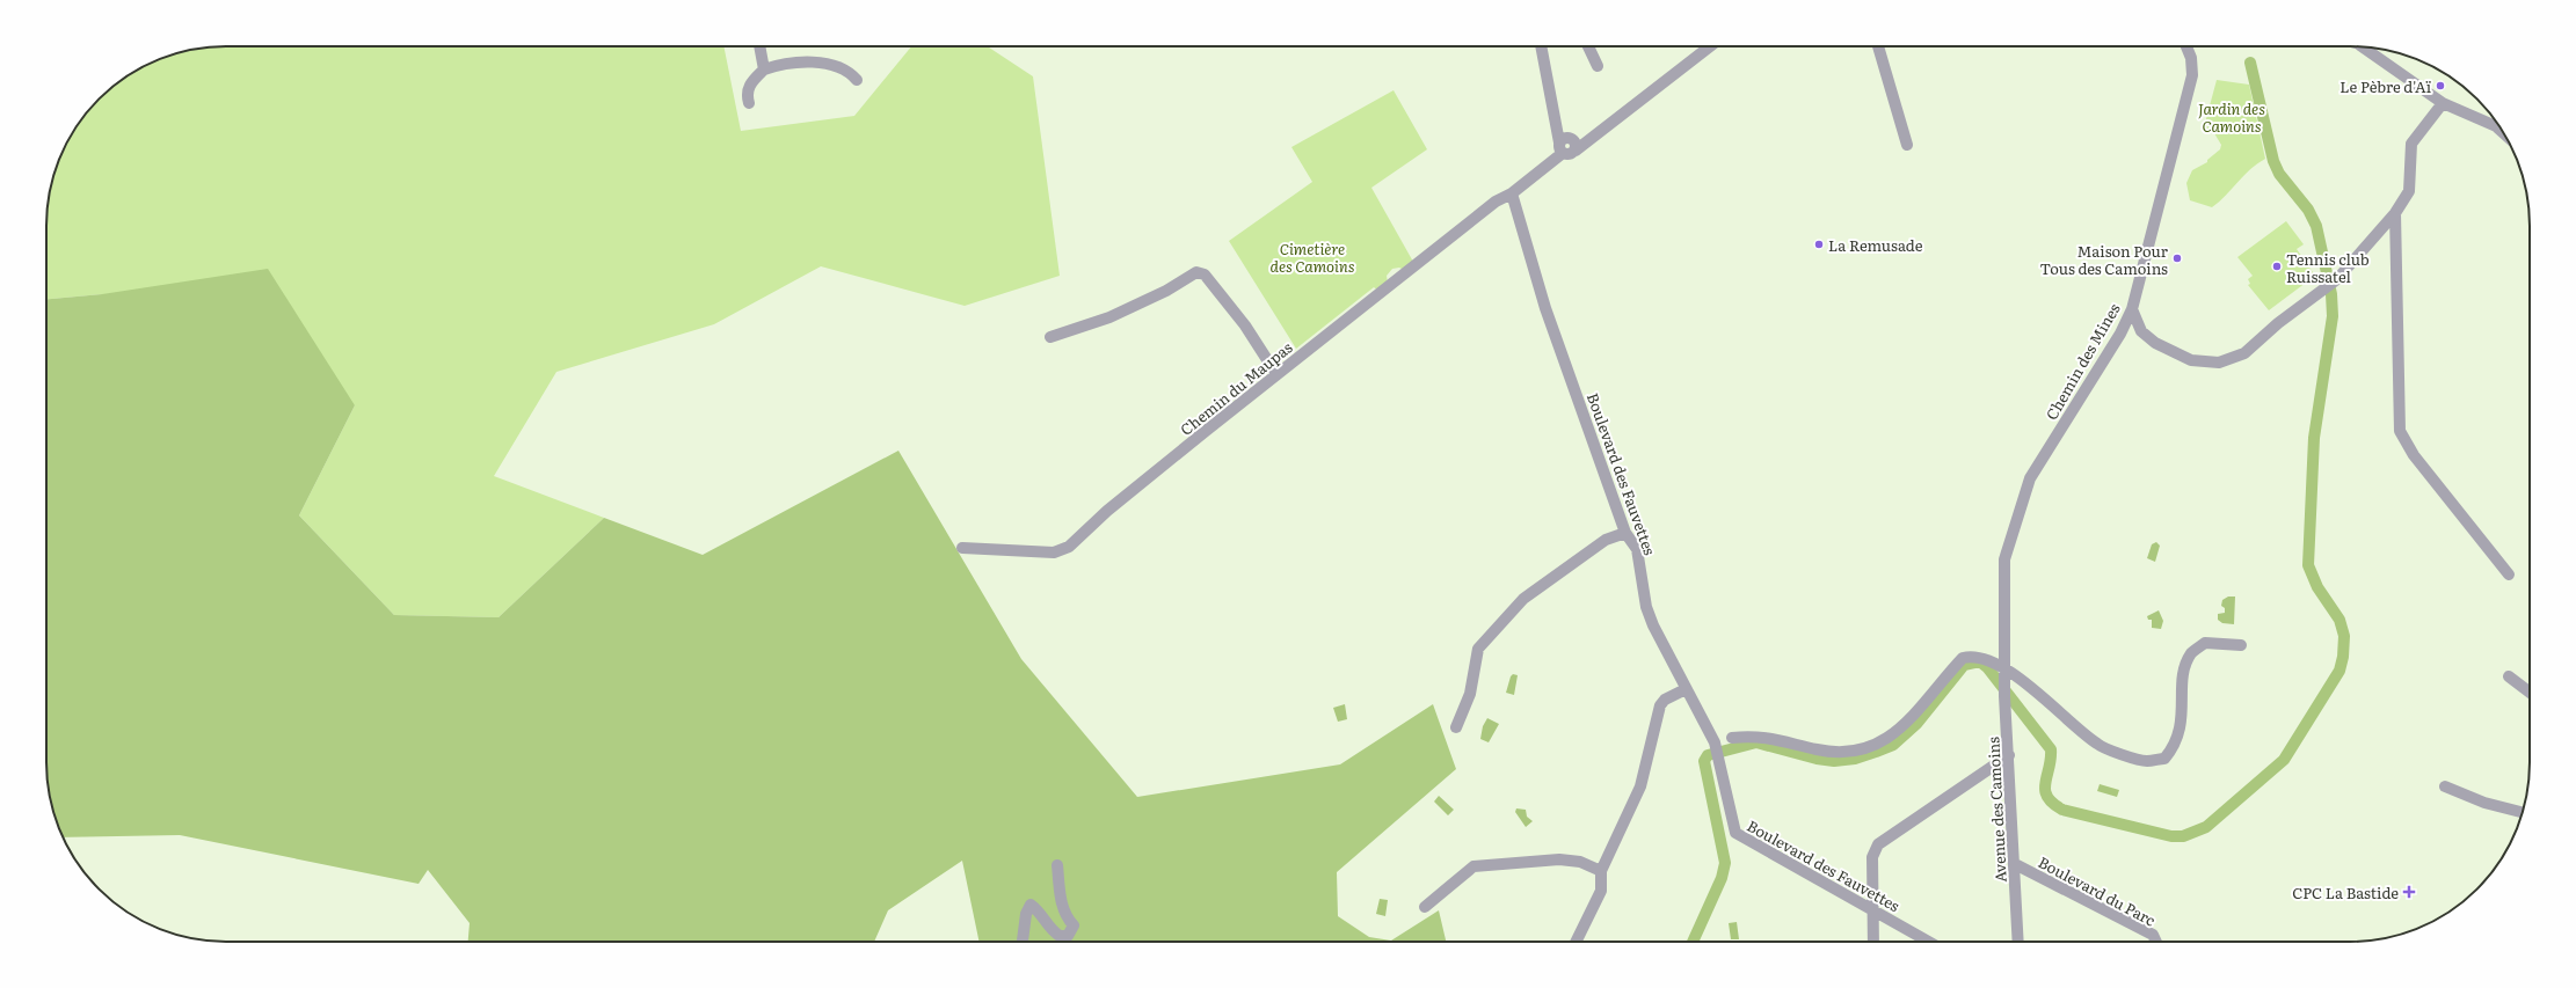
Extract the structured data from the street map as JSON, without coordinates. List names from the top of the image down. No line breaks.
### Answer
{"streets":{"street":["Chemin des Mines","Chemin du Maupas","Boulevard des Fauvettes","Avenue des Camoins","Boulevard du Parc"]},"crossings":[["Chemin des Mines","Avenue des Camoins"],["Chemin du Maupas","Boulevard des Fauvettes"],["Avenue des Camoins","Boulevard du Parc"]],"parks":["Jardin des Camoins","Cimetière des Camoins"],"places":{"other":["Le Pèbre d'Aï","La Remusade","Maison Pour Tous des Camoins","Tennis club Ruissatel"],"health":["CPC La Bastide"]}}
